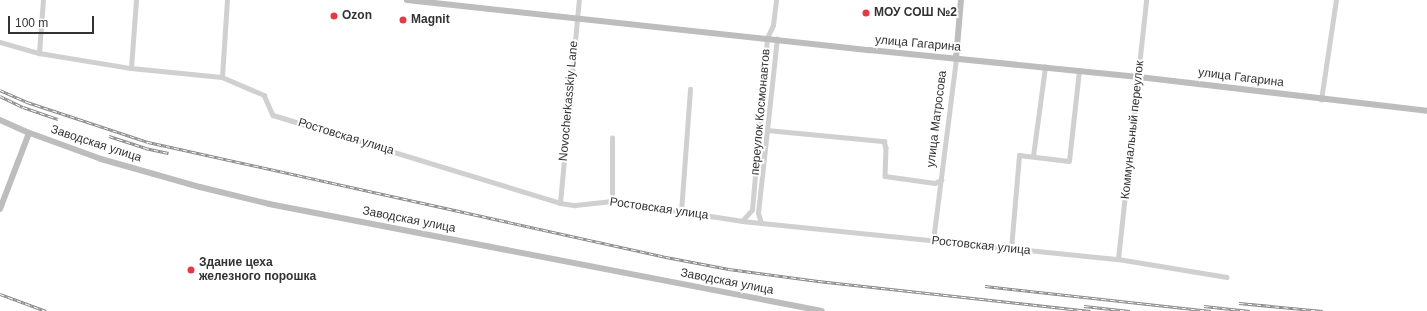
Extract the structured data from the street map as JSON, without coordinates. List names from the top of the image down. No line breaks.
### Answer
{"streets":{"main road":["улица Гагарина","улица Матросова","Заводская улица"],"street":["Novocherkasskiy Lane","переулок Космонавтов","Коммунальный переулок","Ростовская улица"]},"crossings":[["улица Гагарина","Novocherkasskiy Lane"],["улица Гагарина","переулок Космонавтов"],["улица Гагарина","улица Матросова"],["улица Гагарина","Коммунальный переулок"],["Novocherkasskiy Lane","Ростовская улица"],["переулок Космонавтов","Ростовская улица"],["улица Матросова","Ростовская улица"],["Коммунальный переулок","Ростовская улица"]],"places":["МОУ СОШ №2","Ozon","Magnit","Здание цеха железного порошка"],"scale_bar":"100 m"}
